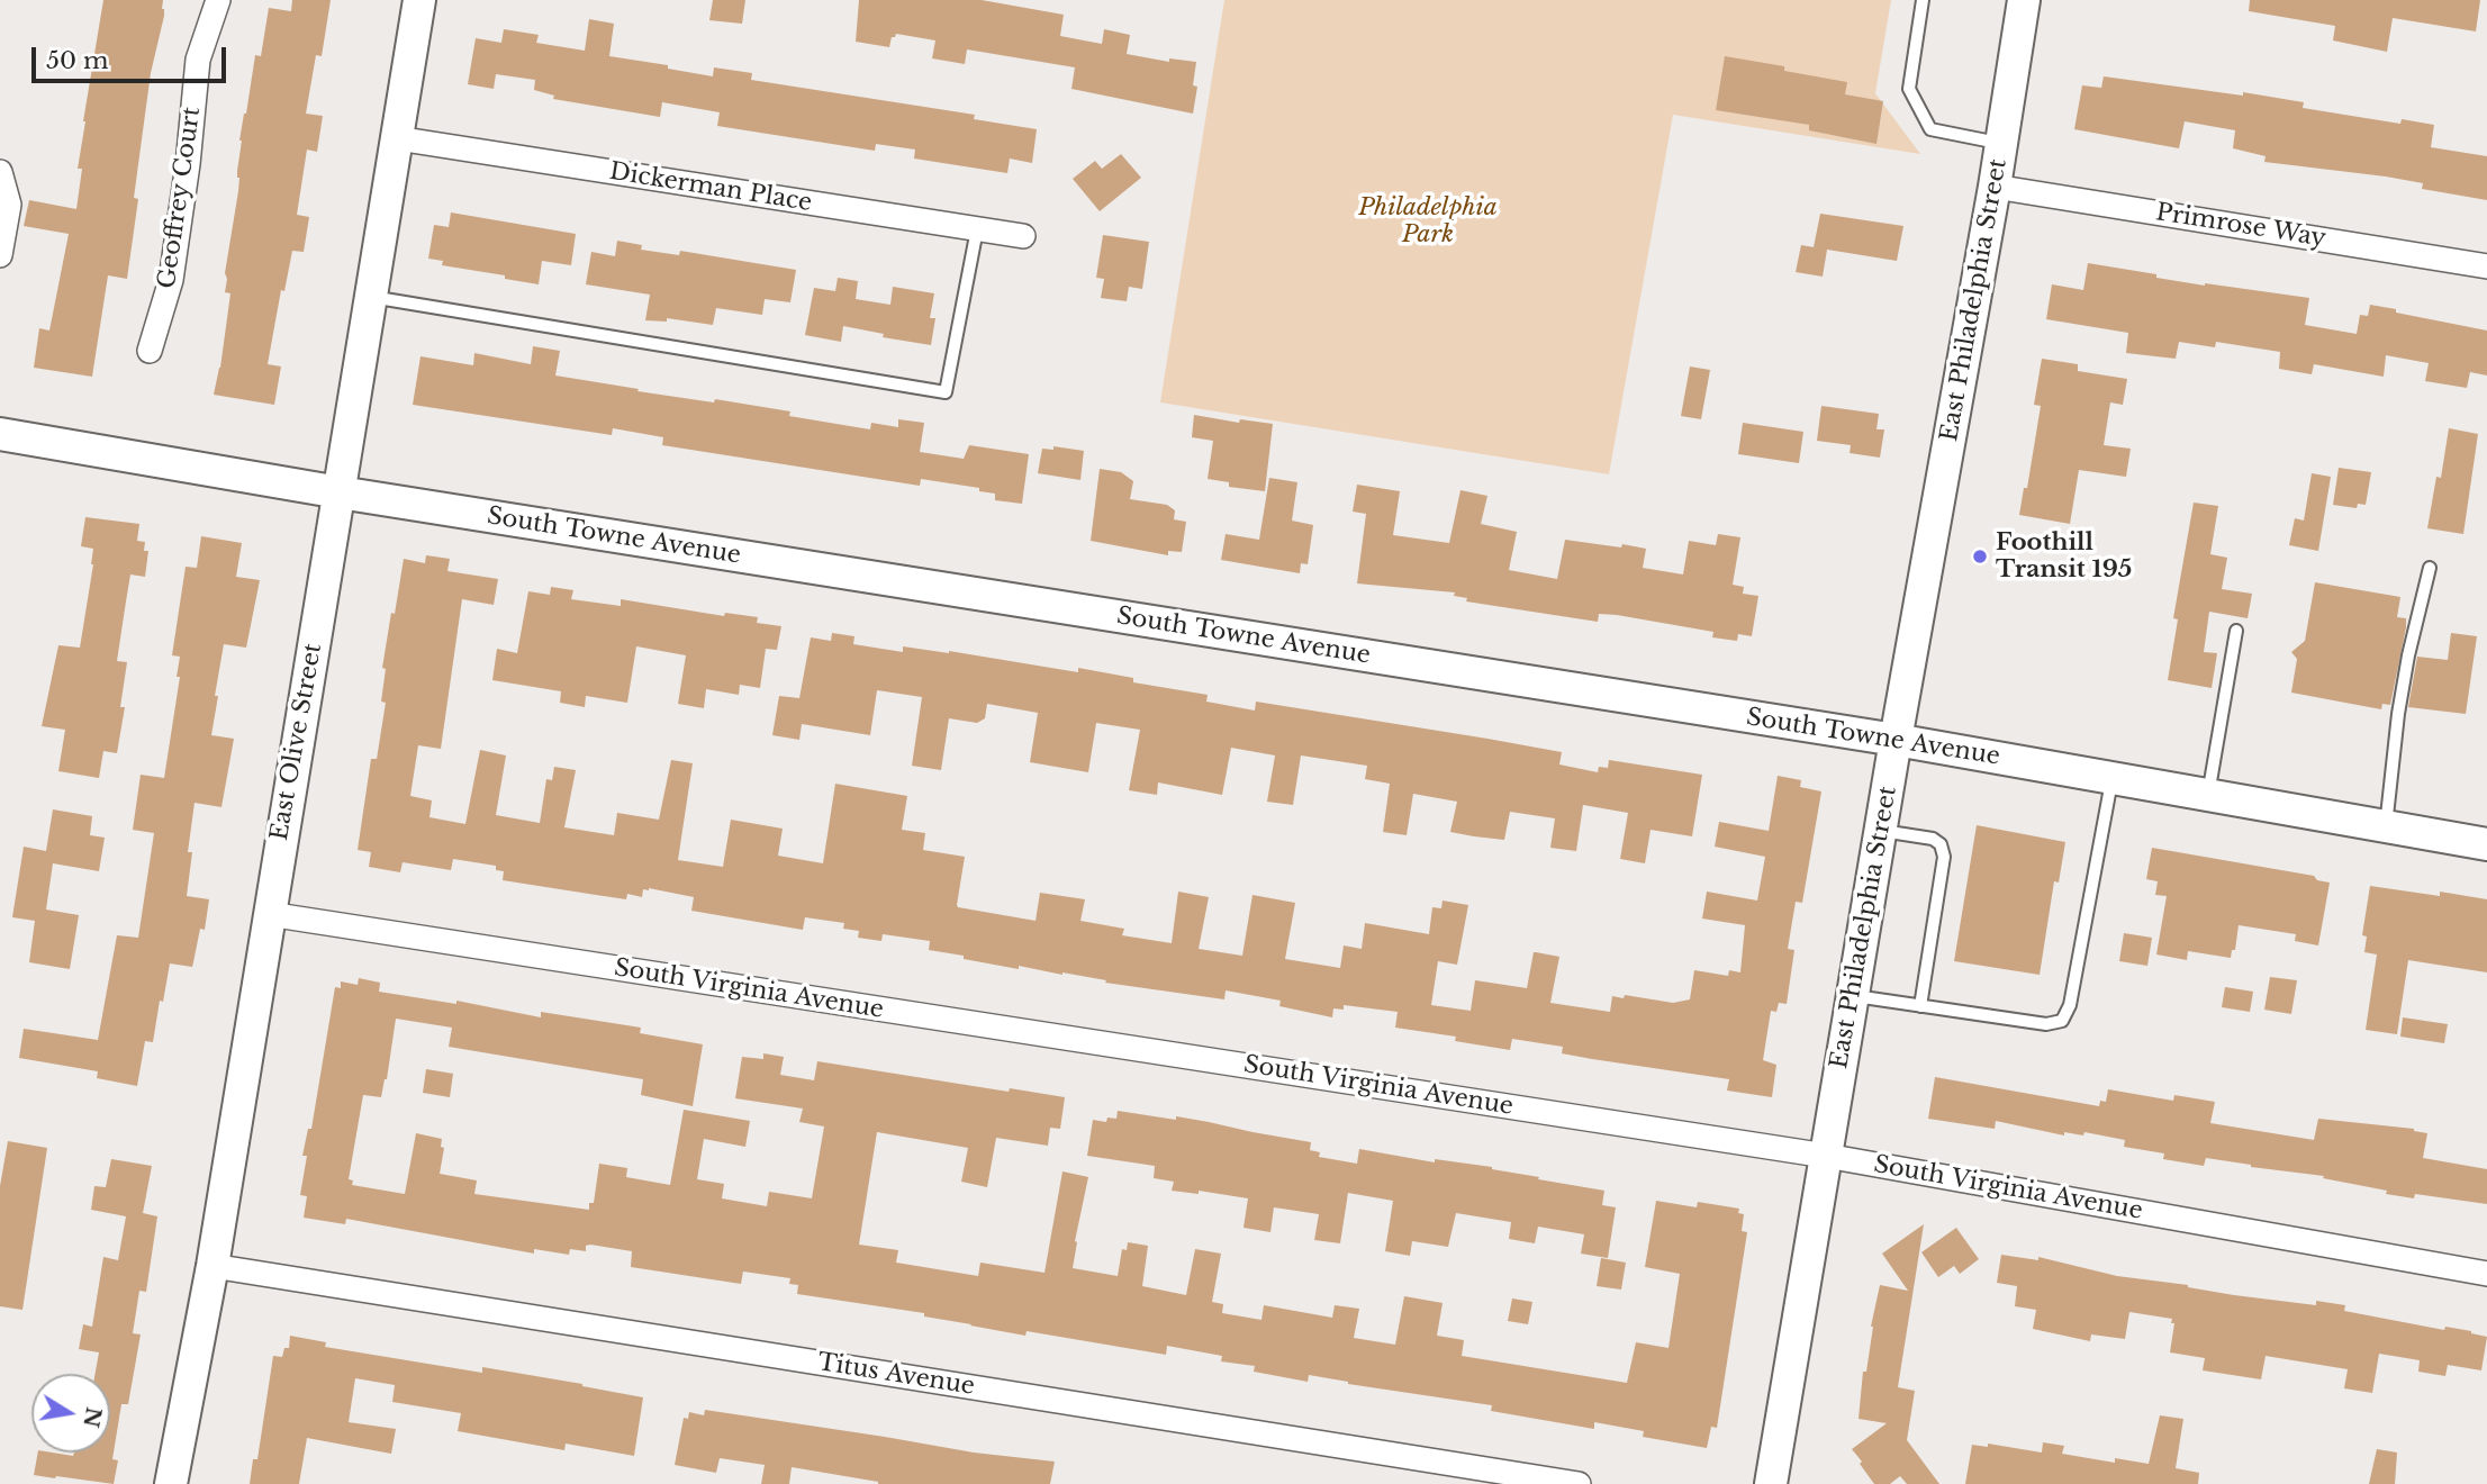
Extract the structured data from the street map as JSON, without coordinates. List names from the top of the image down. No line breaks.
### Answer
{"streets":{"street":["Dickerman Place","Geoffrey Court","Primrose Way","East Philadelphia Street","South Towne Avenue","East Olive Street","South Virginia Avenue","Titus Avenue"]},"crossings":[["Dickerman Place","East Olive Street"],["Primrose Way","East Philadelphia Street"],["East Philadelphia Street","South Towne Avenue"],["East Philadelphia Street","South Virginia Avenue"],["South Towne Avenue","East Olive Street"],["East Olive Street","South Virginia Avenue"],["East Olive Street","Titus Avenue"]],"parks":["Philadelphia Park"],"places":["Foothill Transit 195"],"scale_bar":"50 m","north":"right"}
